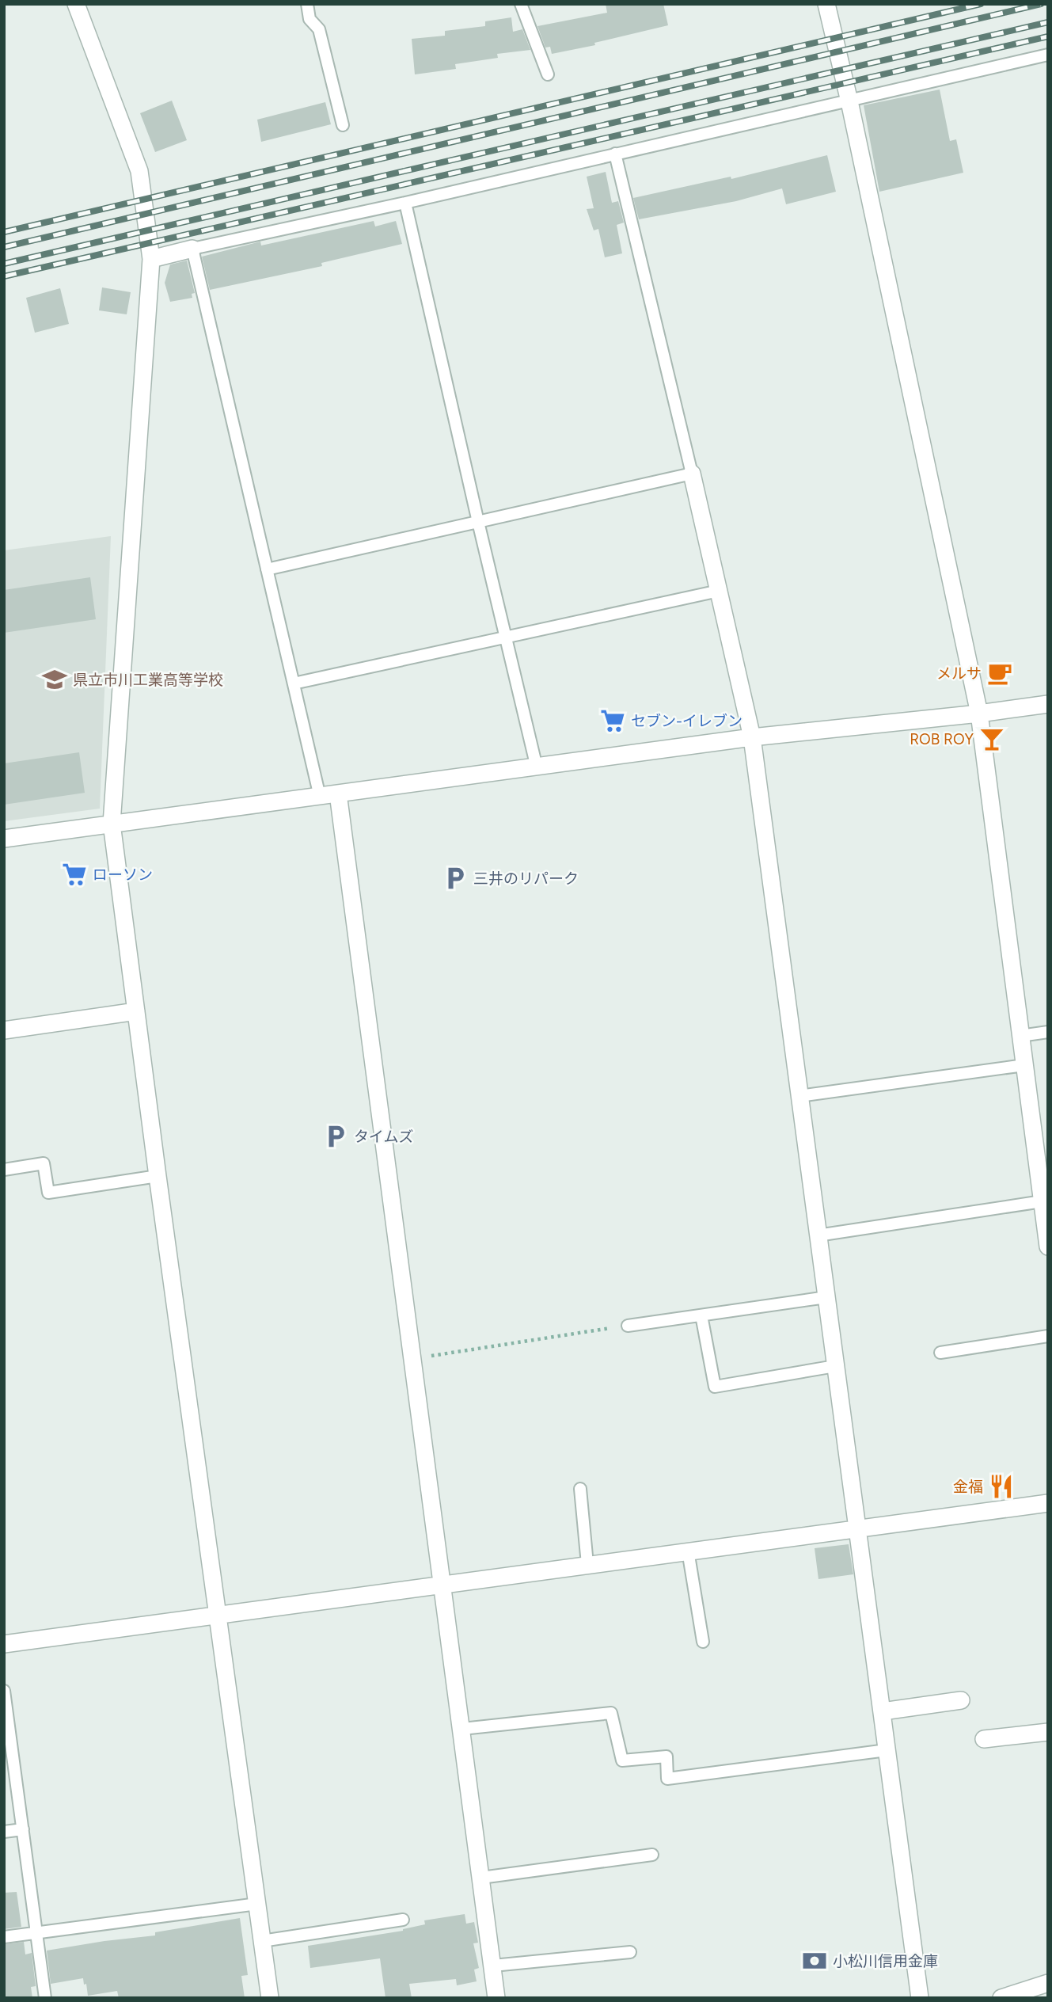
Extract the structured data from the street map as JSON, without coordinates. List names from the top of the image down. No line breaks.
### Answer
{"places":{"cafe":["メルサ"],"school or university":["県立市川工業高等学校"],"supermarket":["セブン-イレブン","ローソン"],"bar":["ROB ROY"],"parking":["三井のリパーク","タイムズ"],"restaurant":["金福"],"bank":["小松川信用金庫"]}}
